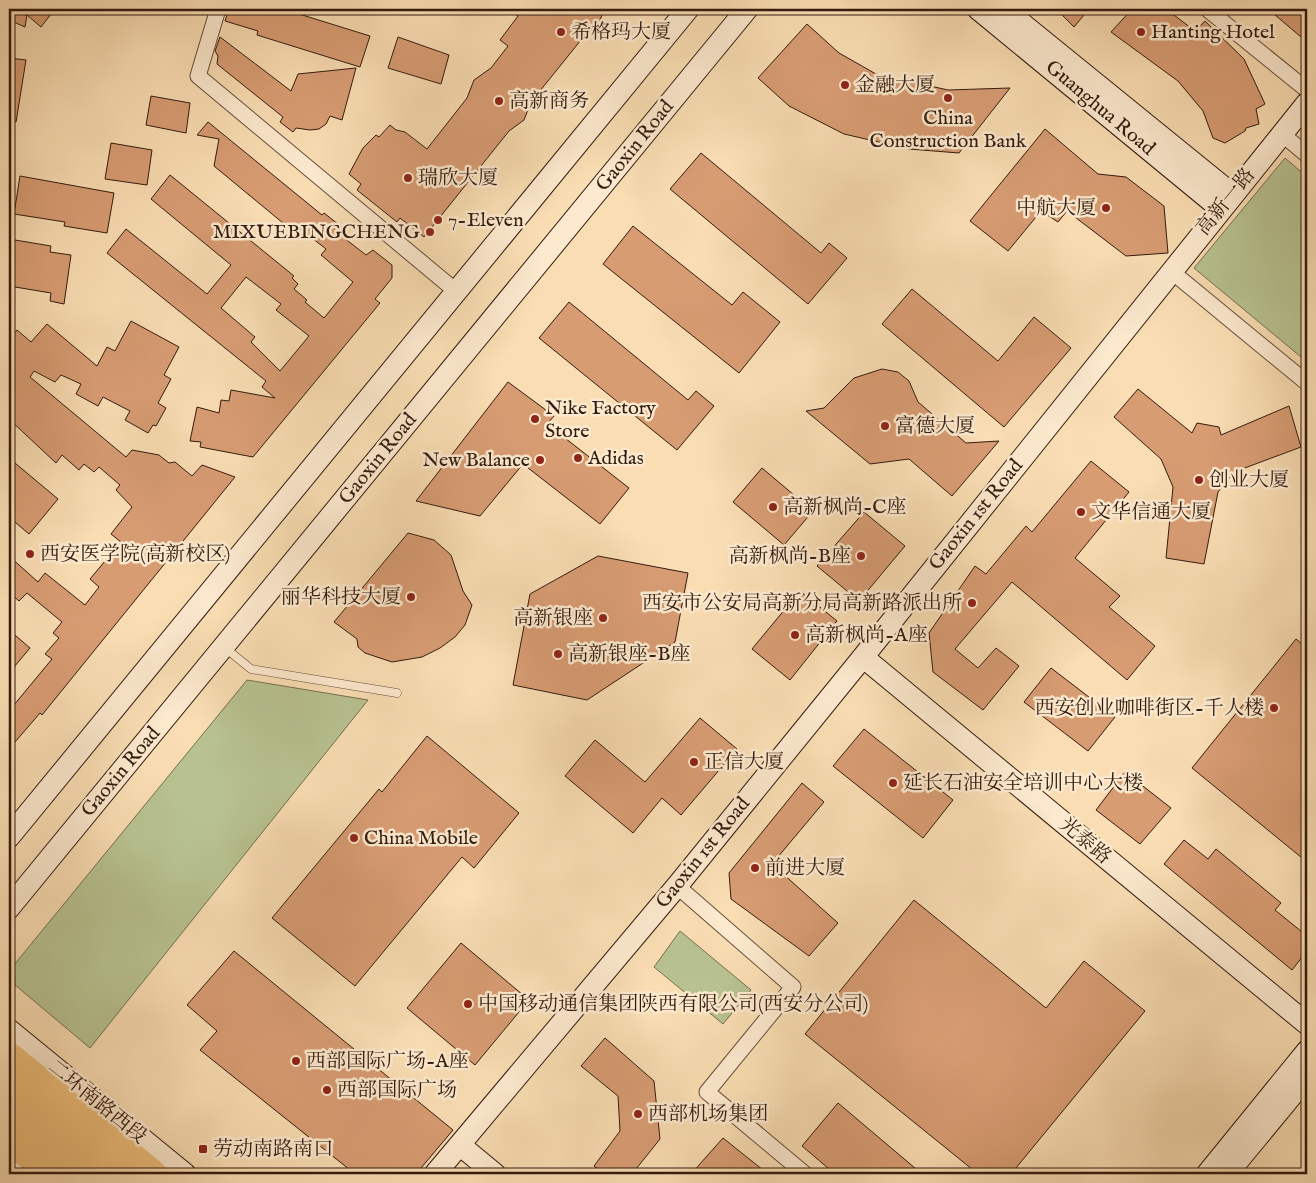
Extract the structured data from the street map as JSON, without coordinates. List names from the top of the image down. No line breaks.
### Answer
{"streets":{"street":["Guanghua Road","Gaoxin Road","高新一路","Gaoxin 1st Road","光泰路","二环南路西段"]},"crossings":[["Guanghua Road","高新一路"],["高新一路","Gaoxin 1st Road"],["Gaoxin 1st Road","光泰路"]],"places":{"other":["希格玛大厦","Hanting Hotel","金融大厦","China Construction Bank","高新商务","瑞欣大厦","中航大厦","7-Eleven","MIXUEBINGCHENG","Nike Factory Store","富德大厦","Adidas","New Balance","创业大厦","高新枫尚-C座","文华信通大厦","西安医学院(高新校区)","高新枫尚-B座","丽华科技大厦","西安市公安局高新分局高新路派出所","高新银座","高新枫尚-A座","高新银座-B座","西安创业咖啡街区-千人楼","正信大厦","延长石油安全培训中心大楼","China Mobile","前进大厦","中国移动通信集团陕西有限公司(西安分公司)","西部国际广场-A座","西部国际广场","西部机场集团"],"transit":["劳动南路南口"]}}
